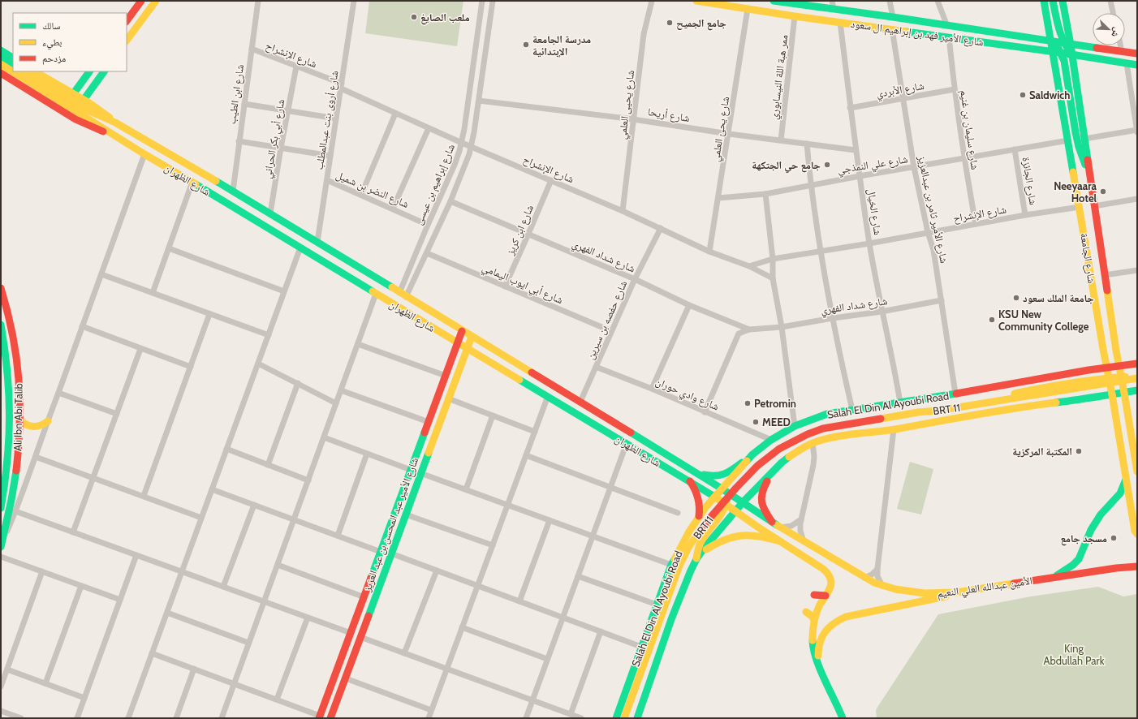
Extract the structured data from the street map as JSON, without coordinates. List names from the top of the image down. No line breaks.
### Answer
{"streets":{"main road":["شارع الأمير فهد بن إبراهيم ال سعود","شارع الظهران","شارع الجامعة","Salah El Din Al Ayoubi Road","BRT 11","Ali Ibn Abi Talib","شارع الأمير عبد المحسن بن عبد العزيز","BRT11","الأمين عبدالله العلي النعيم"],"street":["شارع الإنشراح","ممر هبة اللة النيسابوري","شارع الأبردي","شارع ابن الطيب","شارع يحيى العلمي","شارع أريحا","شارع أروى بنت عبدالمطلب","شارع يحئ العلمي","شارع سليمان بن غنيم","شارع أبي بكر الحراني","شارع علي النمذجي","شارع الجائزة","شارع إبراهيم بن عيسى","شارع النضر بن شميل","شارع الأمير ثامر بن عبدالعزيز","شارع الخيال","شارع ابن كريز","شارع شداد الفهري","شارع أبي ايوب اليمامي","شارع حفصه بن سيرين","شارع وادي حوران"]},"crossings":[["شارع الأمير فهد بن إبراهيم ال سعود","ممر هبة اللة النيسابوري"],["شارع الأمير فهد بن إبراهيم ال سعود","شارع يحئ العلمي"],["شارع الأمير فهد بن إبراهيم ال سعود","شارع سليمان بن غنيم"],["شارع الأمير فهد بن إبراهيم ال سعود","شارع الأمير ثامر بن عبدالعزيز"],["شارع الأمير فهد بن إبراهيم ال سعود","شارع الخيال"],["شارع الأمير فهد بن إبراهيم ال سعود","شارع الجامعة"],["شارع الإنشراح","شارع ابن الطيب"],["شارع الإنشراح","شارع يحيى العلمي"],["شارع الإنشراح","شارع أروى بنت عبدالمطلب"],["شارع الإنشراح","شارع يحئ العلمي"],["شارع الإنشراح","شارع سليمان بن غنيم"],["شارع الإنشراح","شارع أبي بكر الحراني"],["شارع الإنشراح","شارع الجائزة"],["شارع الإنشراح","شارع إبراهيم بن عيسى"],["شارع الإنشراح","شارع الأمير ثامر بن عبدالعزيز"],["شارع الإنشراح","شارع الخيال"],["شارع الإنشراح","شارع ابن كريز"],["شارع الإنشراح","شارع الجامعة"],["شارع الإنشراح","شارع حفصه بن سيرين"],["ممر هبة اللة النيسابوري","شارع أريحا"],["شارع الأبردي","شارع سليمان بن غنيم"],["شارع الأبردي","شارع الأمير ثامر بن عبدالعزيز"],["شارع الأبردي","شارع الخيال"],["شارع ابن الطيب","شارع الظهران"],["شارع يحيى العلمي","شارع أريحا"],["شارع أريحا","شارع يحئ العلمي"],["شارع أريحا","شارع الخيال"],["شارع أروى بنت عبدالمطلب","شارع الظهران"],["شارع أروى بنت عبدالمطلب","شارع النضر بن شميل"],["شارع يحئ العلمي","شارع علي النمذجي"],["شارع سليمان بن غنيم","شارع علي النمذجي"],["شارع أبي بكر الحراني","شارع الظهران"],["شارع علي النمذجي","شارع الجائزة"],["شارع علي النمذجي","شارع الأمير ثامر بن عبدالعزيز"],["شارع علي النمذجي","شارع الخيال"],["شارع علي النمذجي","شارع الجامعة"],["شارع الظهران","شارع إبراهيم بن عيسى"],["شارع الظهران","شارع حفصه بن سيرين"],["شارع الظهران","Salah El Din Al Ayoubi Road"],["شارع الظهران","شارع الأمير عبد المحسن بن عبد العزيز"],["شارع الظهران","BRT11"],["شارع الظهران","الأمين عبدالله العلي النعيم"],["شارع إبراهيم بن عيسى","شارع النضر بن شميل"],["شارع الأمير ثامر بن عبدالعزيز","شارع شداد الفهري"],["شارع الأمير ثامر بن عبدالعزيز","Salah El Din Al Ayoubi Road"],["شارع الخيال","شارع شداد الفهري"],["شارع الخيال","Salah El Din Al Ayoubi Road"],["شارع ابن كريز","شارع شداد الفهري"],["شارع ابن كريز","شارع أبي ايوب اليمامي"],["شارع شداد الفهري","شارع حفصه بن سيرين"],["شارع شداد الفهري","شارع وادي حوران"],["شارع الجامعة","Salah El Din Al Ayoubi Road"],["شارع الجامعة","BRT 11"],["شارع أبي ايوب اليمامي","شارع حفصه بن سيرين"],["شارع حفصه بن سيرين","شارع وادي حوران"],["شارع وادي حوران","Salah El Din Al Ayoubi Road"],["Salah El Din Al Ayoubi Road","الأمين عبدالله العلي النعيم"],["BRT 11","BRT11"],["BRT11","الأمين عبدالله العلي النعيم"]],"parks":["King Abdullah Park"],"places":["ملعب الصايغ","جامع الجميح","مدرسة الجامعة الإبتدائية","Saldwich","جامع حي الجتكهة","Neeyaara Hotel","جامعة الملك سعود","KSU New Community College","Petromin","MEED","المكتبة المركزية","مسجد جامع"],"legend":["سالك","بطيء","مزدحم"],"north":"bottom right"}
